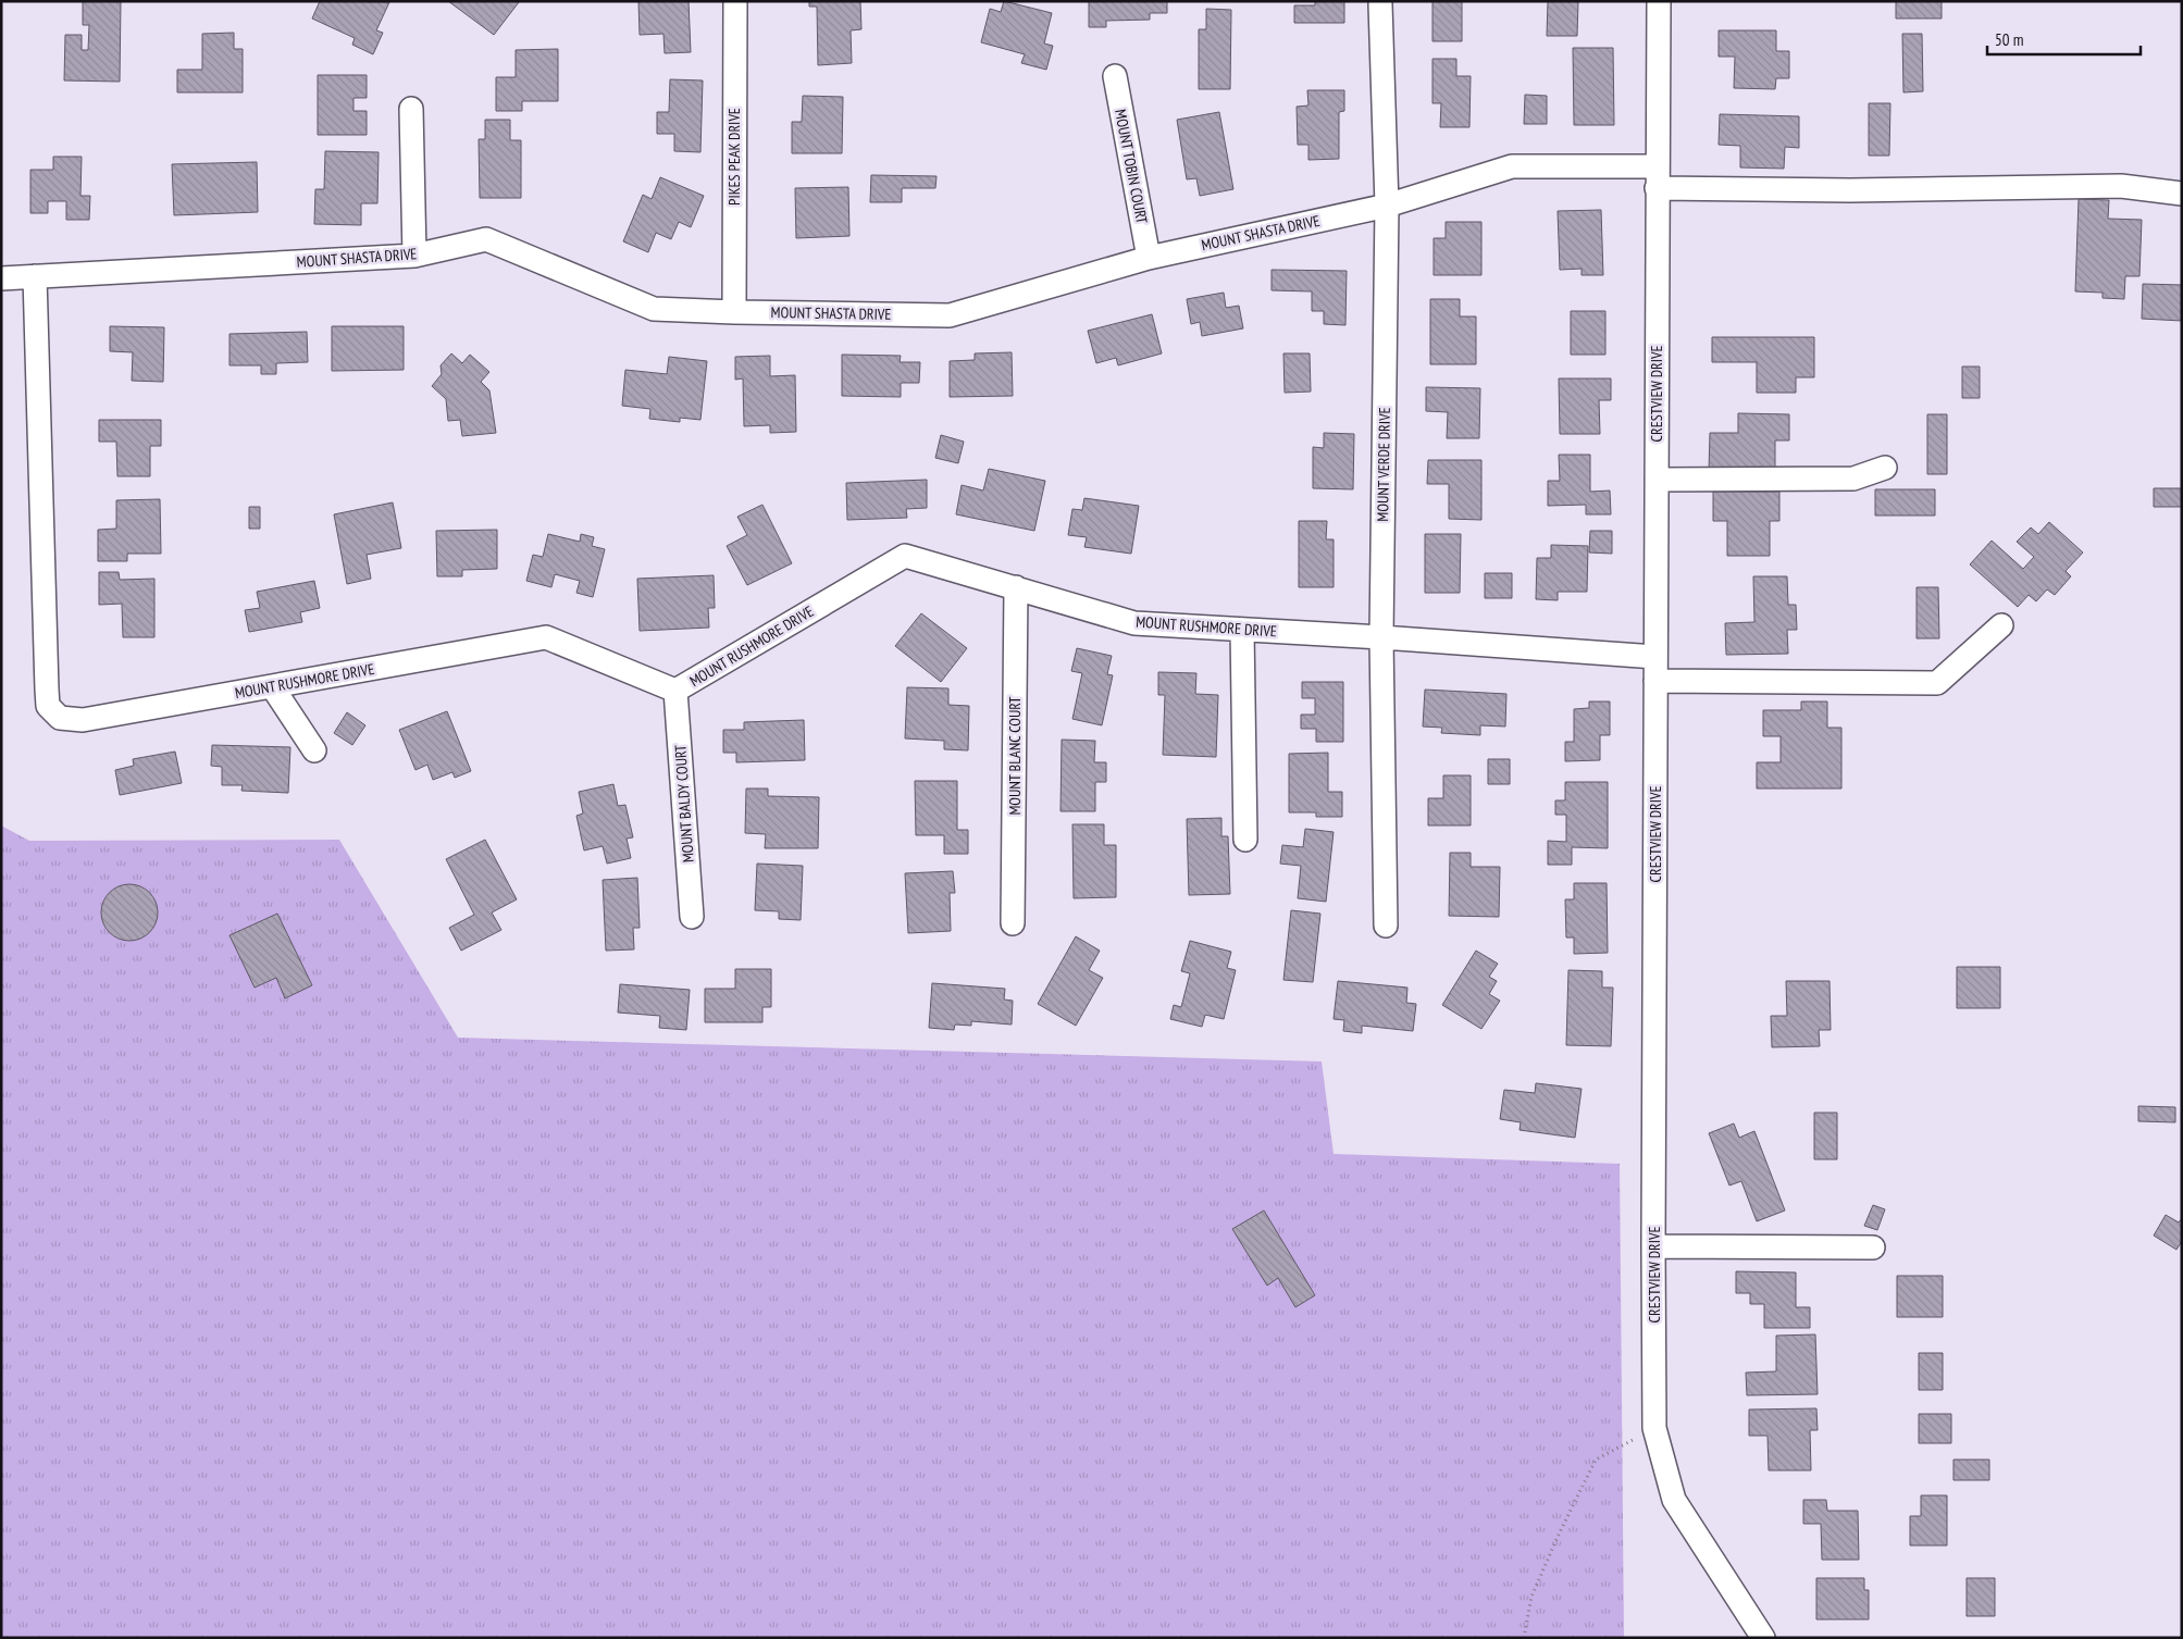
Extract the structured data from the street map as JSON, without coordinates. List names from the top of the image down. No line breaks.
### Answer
{"streets":{"street":["PIKES PEAK DRIVE","MOUNT TOBIN COURT","MOUNT SHASTA DRIVE","CRESTVIEW DRIVE","MOUNT VERDE DRIVE","MOUNT RUSHMORE DRIVE","MOUNT BLANC COURT","MOUNT BALDY COURT"]},"crossings":[["PIKES PEAK DRIVE","MOUNT SHASTA DRIVE"],["MOUNT TOBIN COURT","MOUNT SHASTA DRIVE"],["MOUNT SHASTA DRIVE","CRESTVIEW DRIVE"],["MOUNT SHASTA DRIVE","MOUNT VERDE DRIVE"],["MOUNT SHASTA DRIVE","MOUNT RUSHMORE DRIVE"],["CRESTVIEW DRIVE","MOUNT RUSHMORE DRIVE"],["MOUNT VERDE DRIVE","MOUNT RUSHMORE DRIVE"],["MOUNT RUSHMORE DRIVE","MOUNT BLANC COURT"],["MOUNT RUSHMORE DRIVE","MOUNT BALDY COURT"]],"scale_bar":"50 m"}
